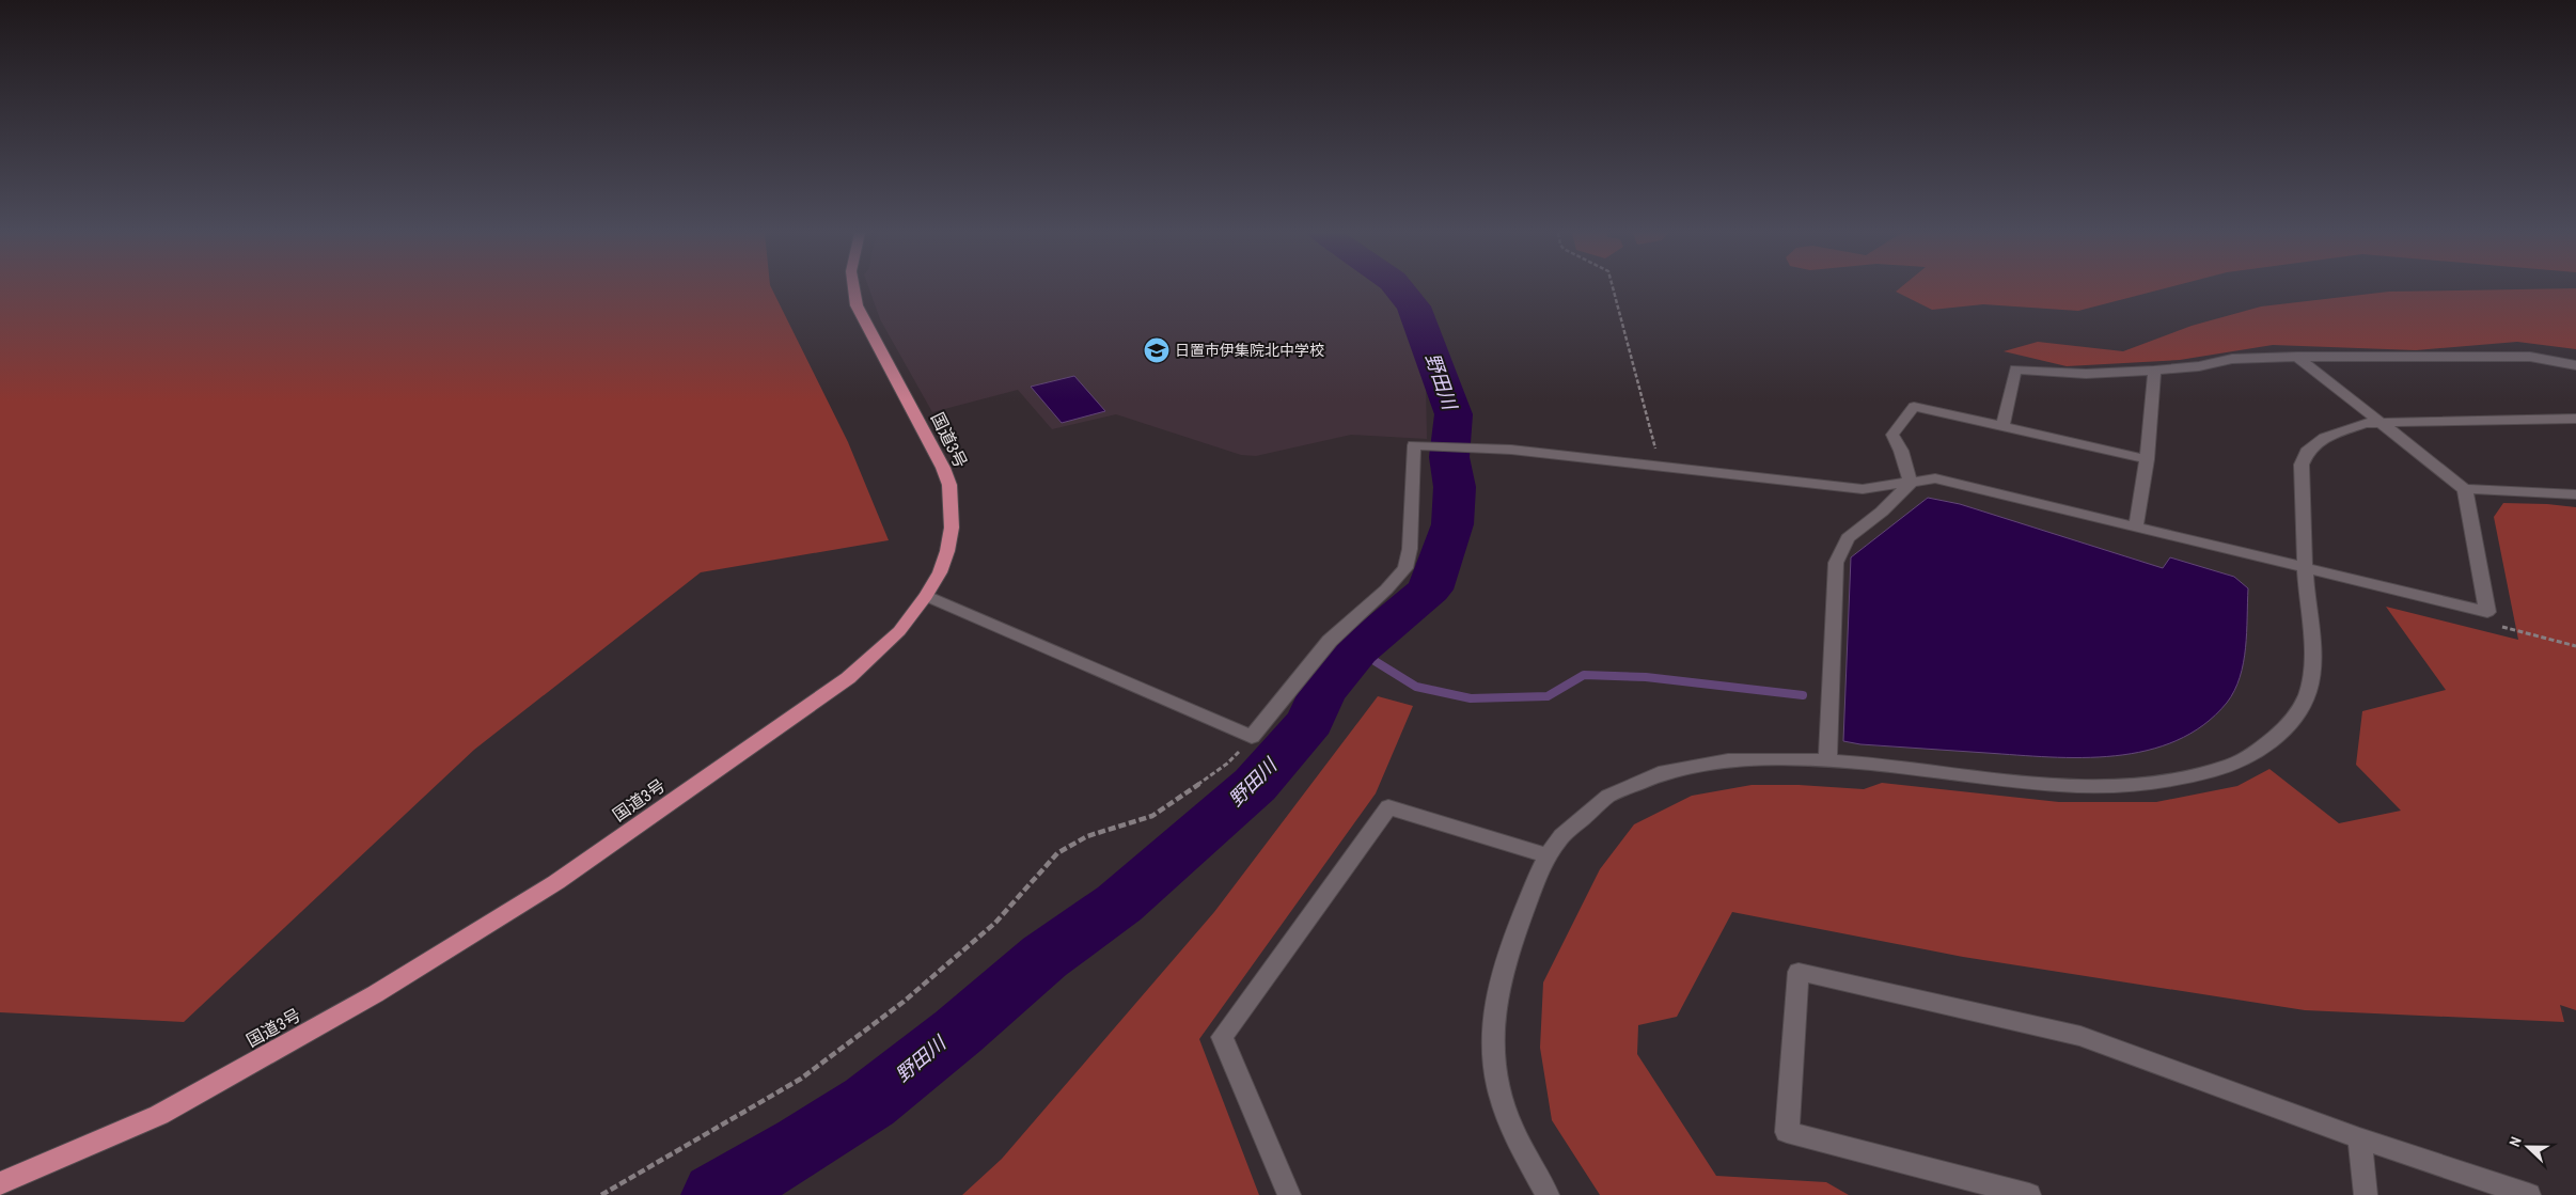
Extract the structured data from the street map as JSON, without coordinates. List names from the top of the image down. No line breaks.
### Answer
{"streets":{"highway":["国道3号"]},"water":["野田川"],"places":{"school or university":["日置市伊集院北中学校"]},"north":"left"}
